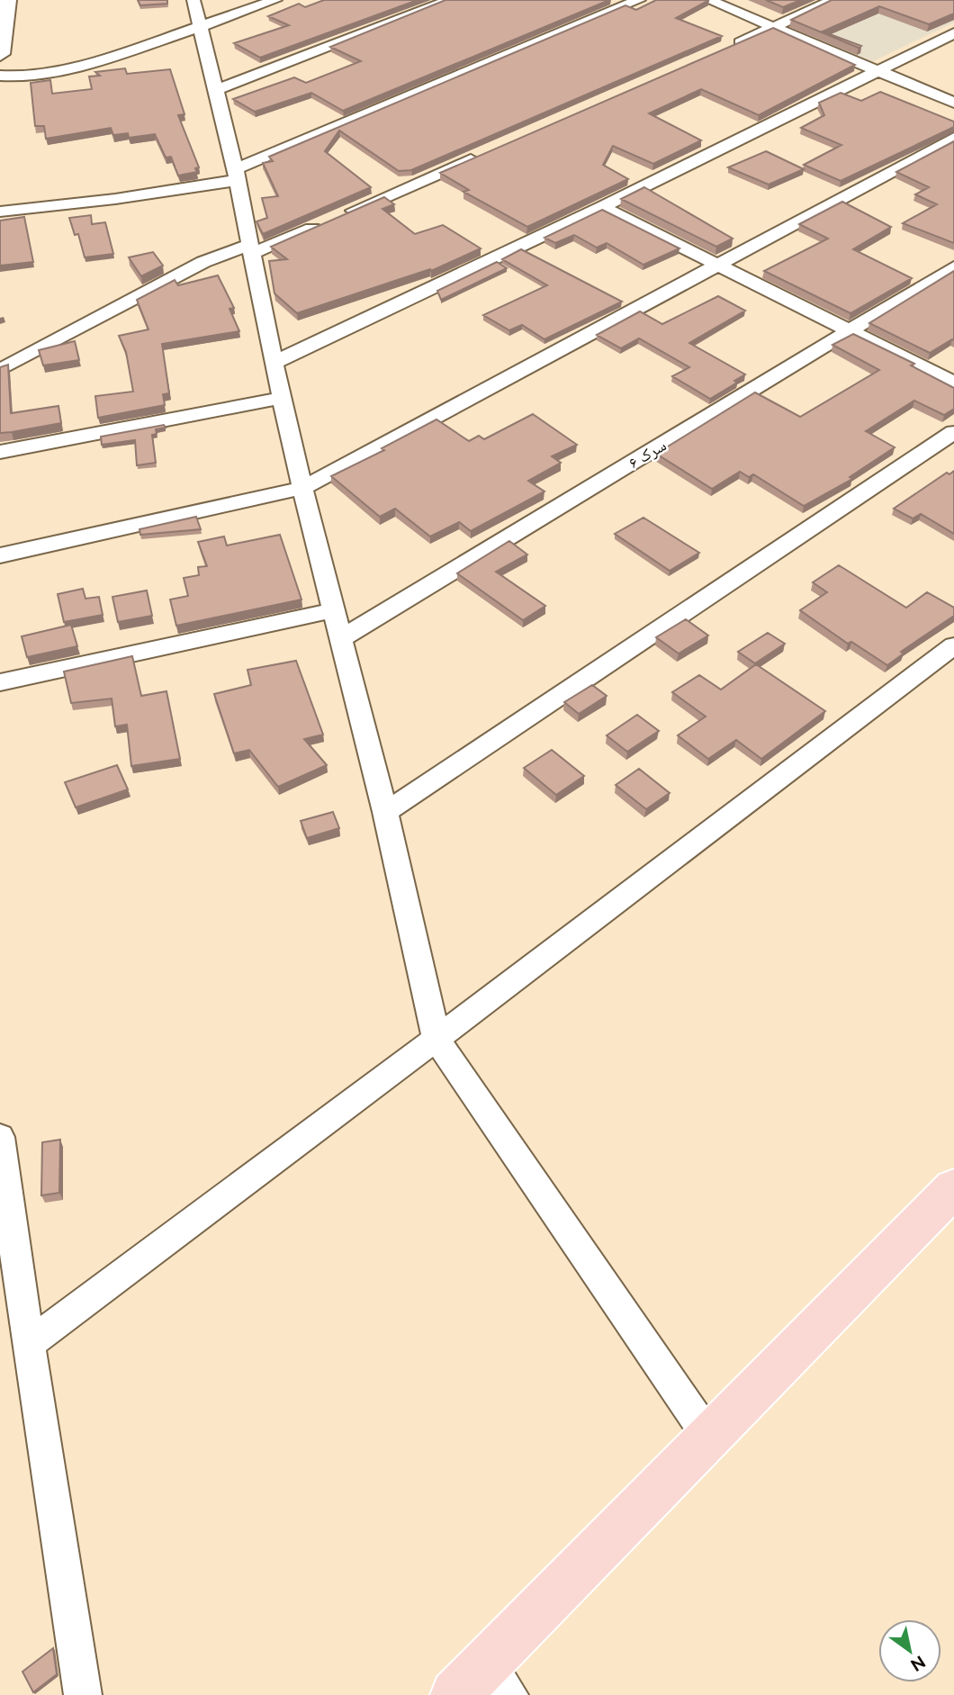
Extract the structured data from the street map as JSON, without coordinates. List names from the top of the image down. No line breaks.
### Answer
{"streets":{"street":["سرک ۶"]},"north":"bottom right"}
